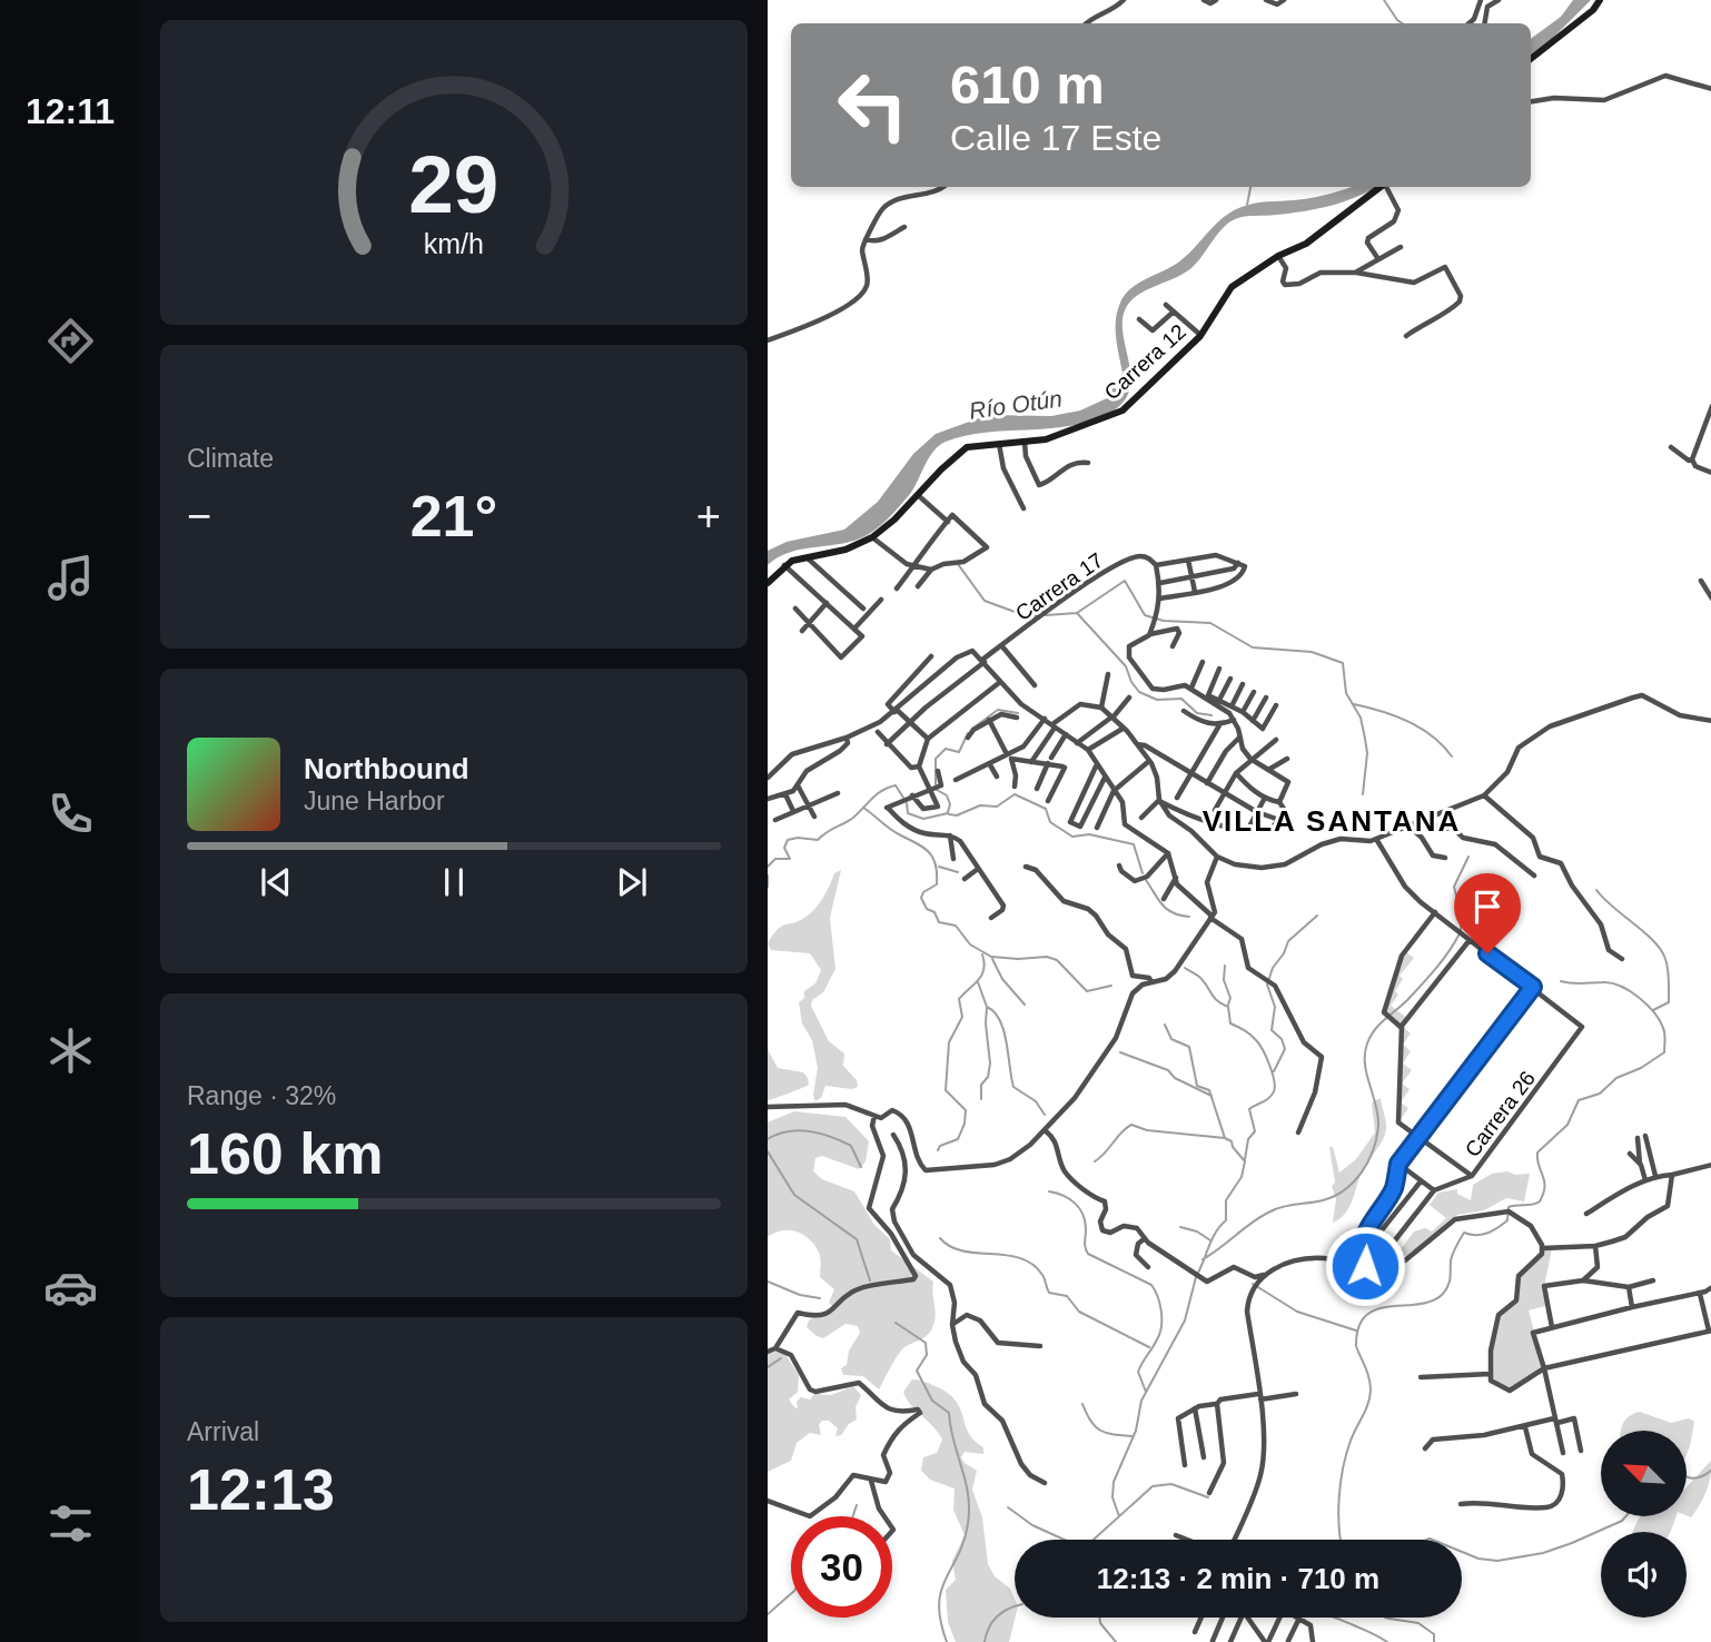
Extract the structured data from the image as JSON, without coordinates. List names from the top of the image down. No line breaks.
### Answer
{"streets":{"street":["Carrera 12","Carrera 17","Carrera 26"]},"districts":["VILLA SANTANA"],"water":["Río Otún"],"north":"top left","page":{"tabs":"12:11","turn":["610 m","Calle 17 Este"],"tile":["Climate",["Range · 32%","160 km"],["Arrival","12:13"]],"heat":["−","21°","+"],"song":["Northbound","June Harbor"],"limit":"30","trip":"12:13 · 2 min · 710 m","gauge":["29","km/h"]}}
